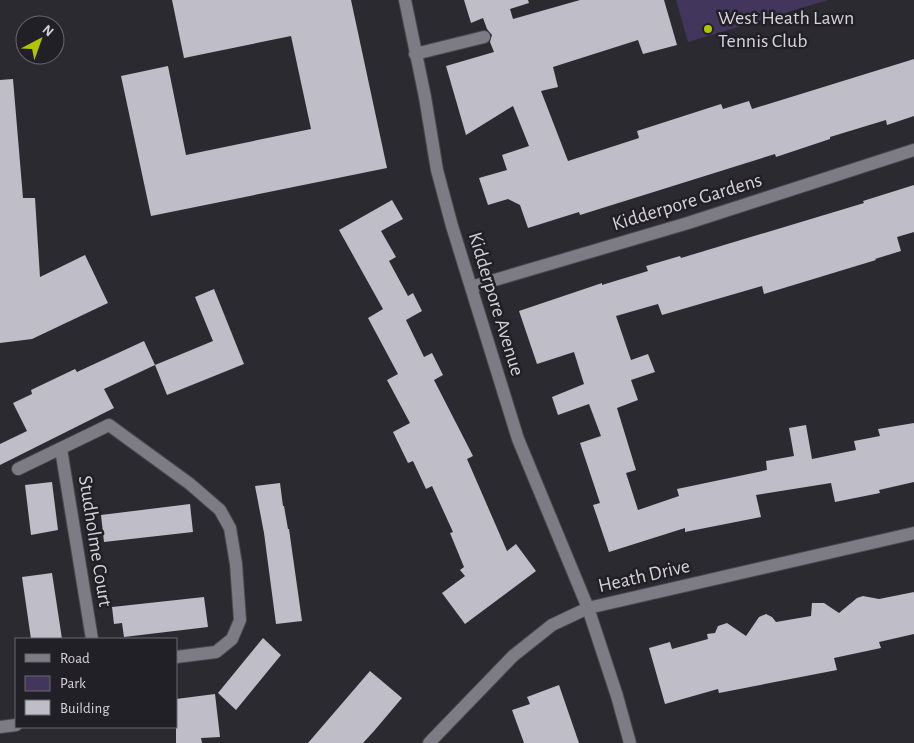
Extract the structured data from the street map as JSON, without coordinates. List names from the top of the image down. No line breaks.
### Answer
{"streets":{"street":["Kidderpore Gardens","Kidderpore Avenue","Studholme Court","Heath Drive"]},"crossings":[["Kidderpore Gardens","Kidderpore Avenue"],["Kidderpore Avenue","Heath Drive"]],"places":["West Heath Lawn Tennis Club"],"legend":["Road","Park","Building"],"north":"top right"}
